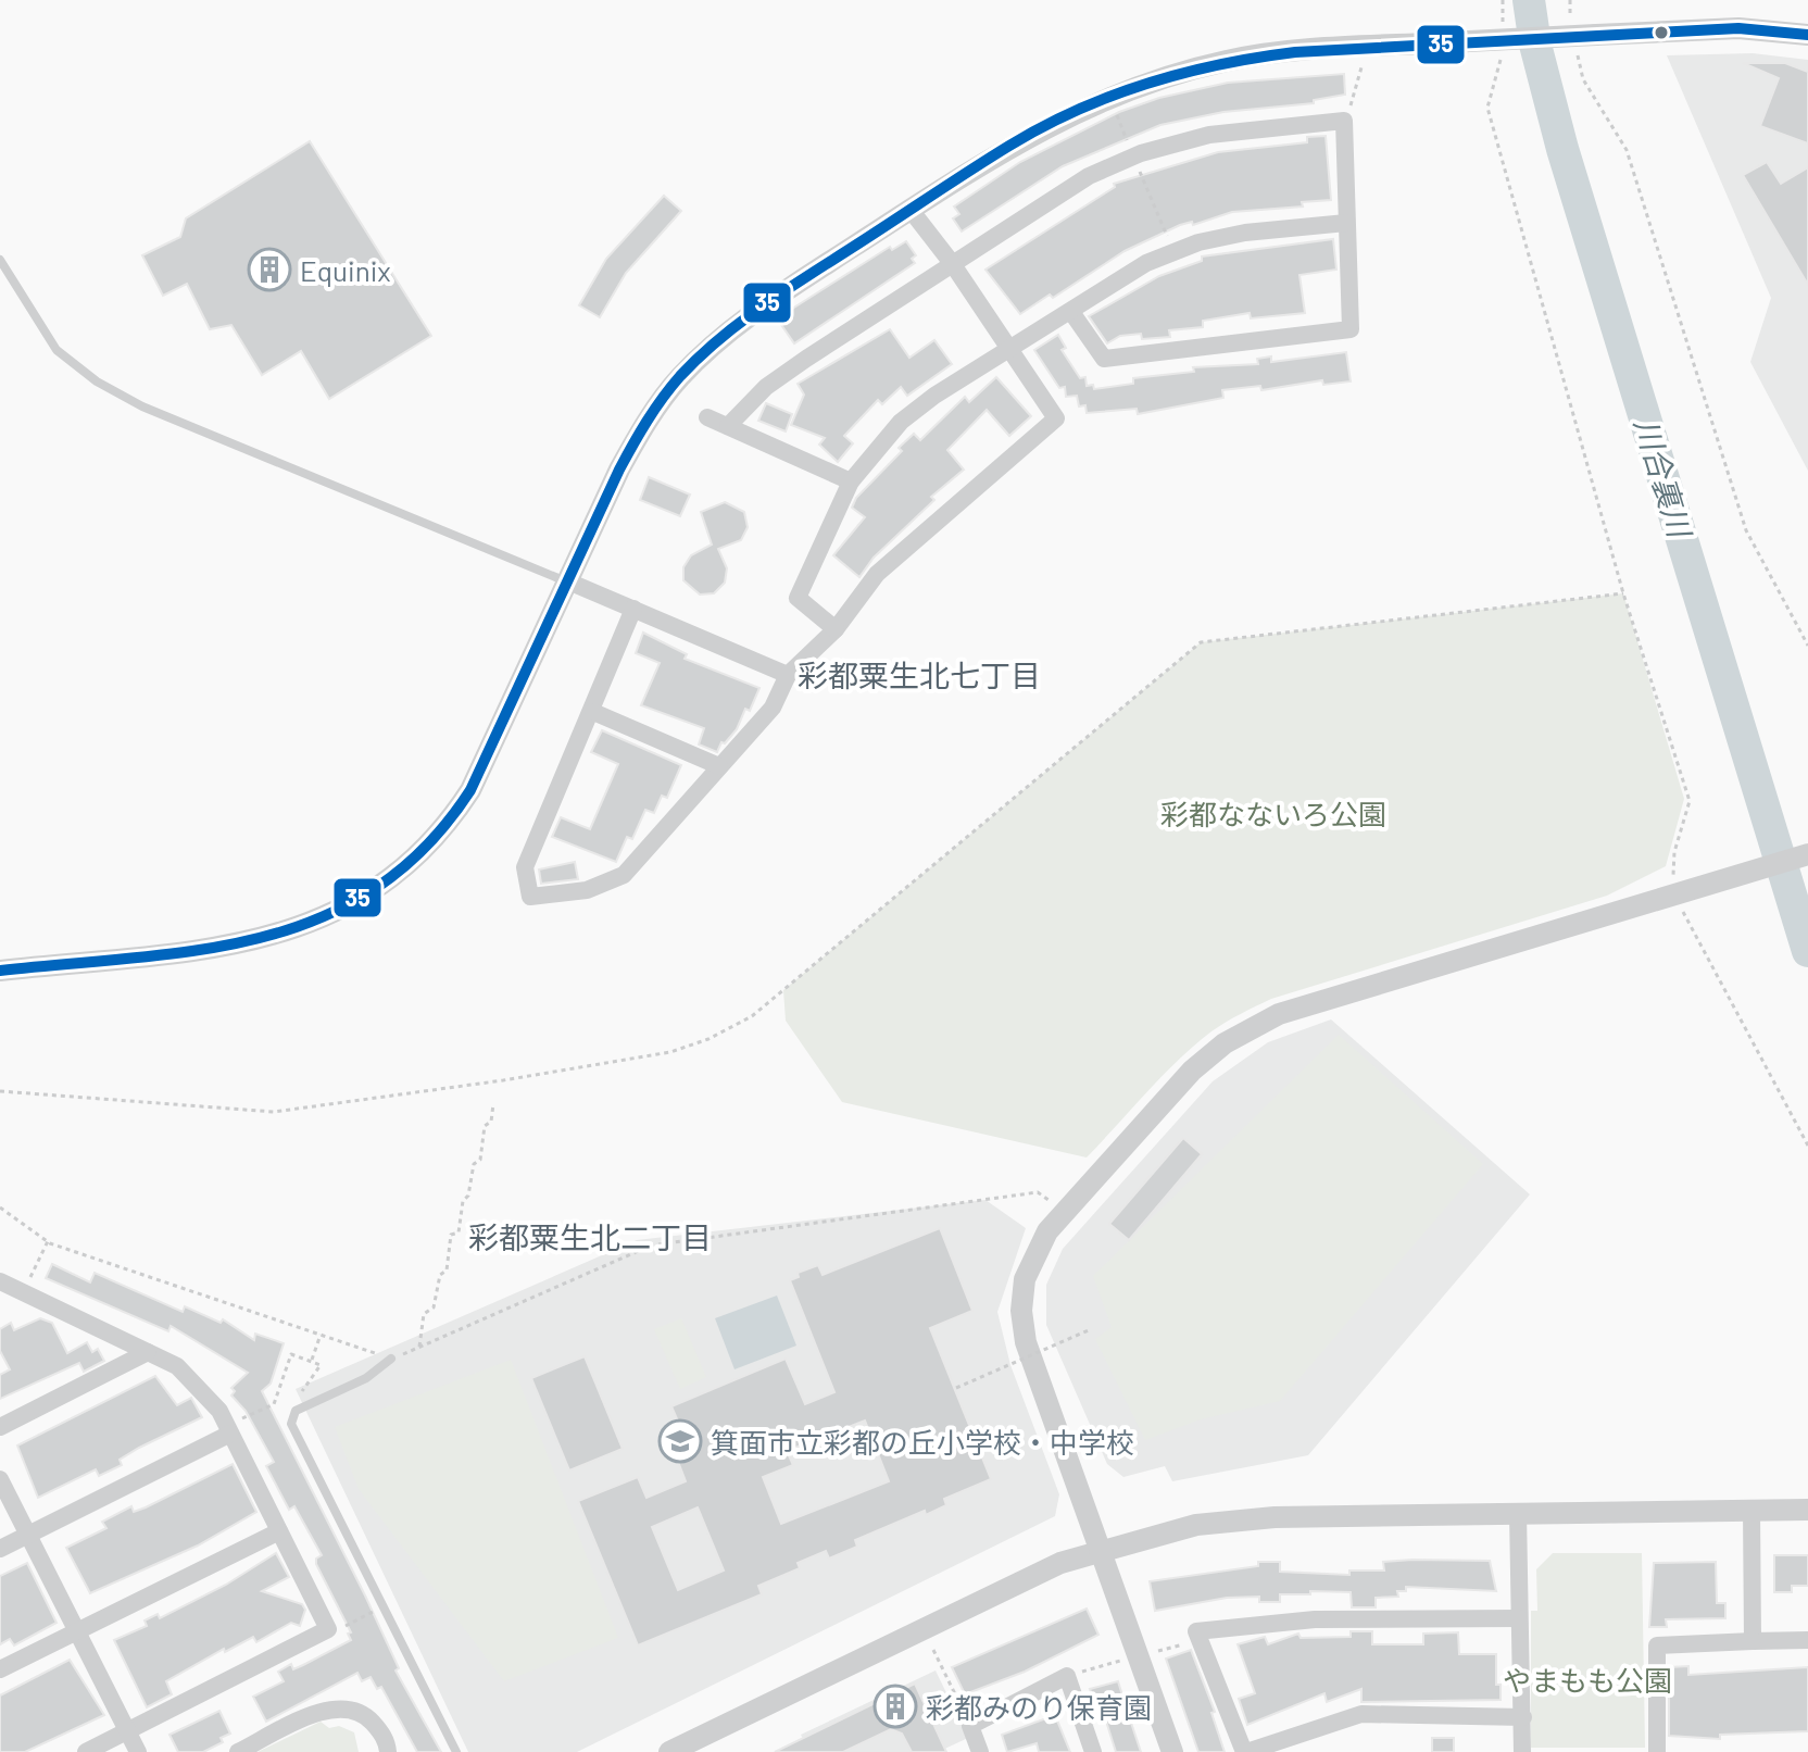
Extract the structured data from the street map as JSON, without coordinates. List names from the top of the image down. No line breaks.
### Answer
{"districts":["彩都粟生北七丁目","彩都粟生北二丁目"],"water":["川合裏川"],"parks":["彩都なないろ公園","やまもも公園"],"places":{"building":["Equinix","彩都みのり保育園"],"school or university":["箕面市立彩都の丘小学校・中学校"]},"lines":["transit line 35"]}
